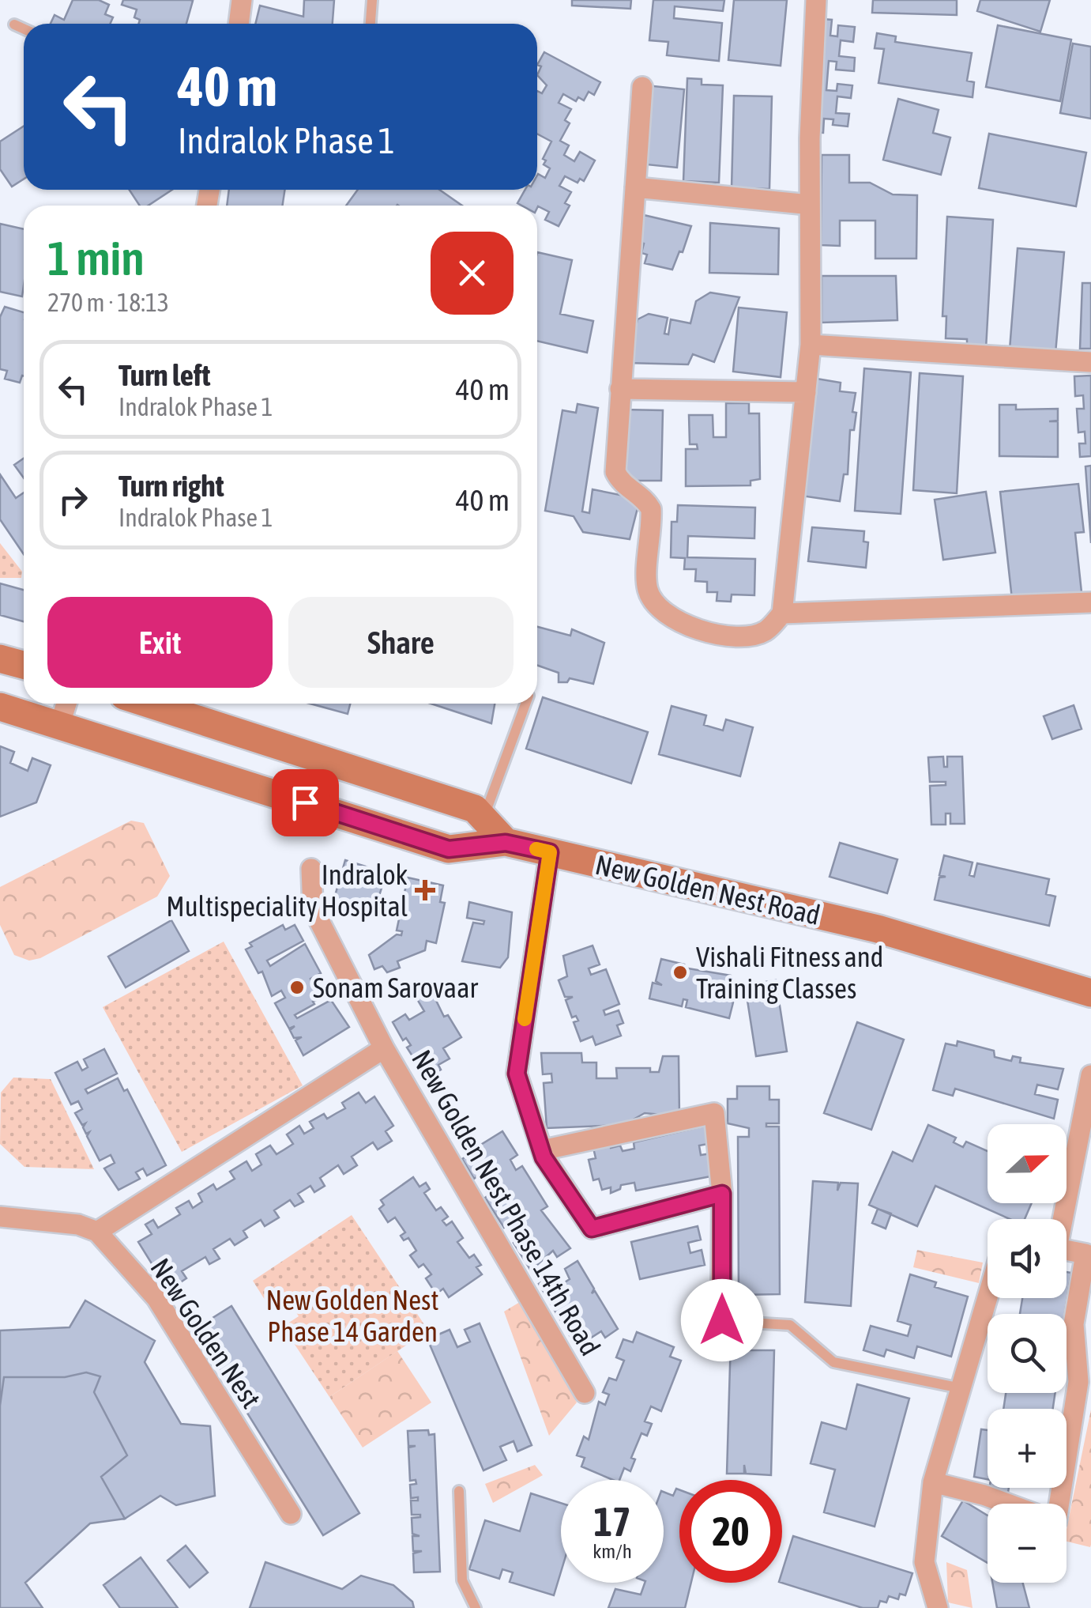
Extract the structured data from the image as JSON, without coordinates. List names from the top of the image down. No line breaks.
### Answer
{"streets":{"main road":["New Golden Nest Road"],"street":["New Golden Nest Phase 14th Road","New Golden Nest"]},"crossings":[["New Golden Nest Phase 14th Road","New Golden Nest"]],"parks":["New Golden Nest Phase 14 Garden"],"places":{"health":["Indralok Multispeciality Hospital"],"other":["Vishali Fitness and Training Classes","Sonam Sarovaar"]},"north":"right","page":{"turn":["40 m","Indralok Phase 1"],"heading":["1 min","270 m · 18:13"],"list":[{"name":"Turn left","note":"Indralok Phase 1","value":"40 m"},{"name":"Turn right","note":"Indralok Phase 1","value":"40 m"}],"buttons":["Exit","Share"],"map_buttons":["+","−"],"speed":"17 km/h","limit":"20"}}
